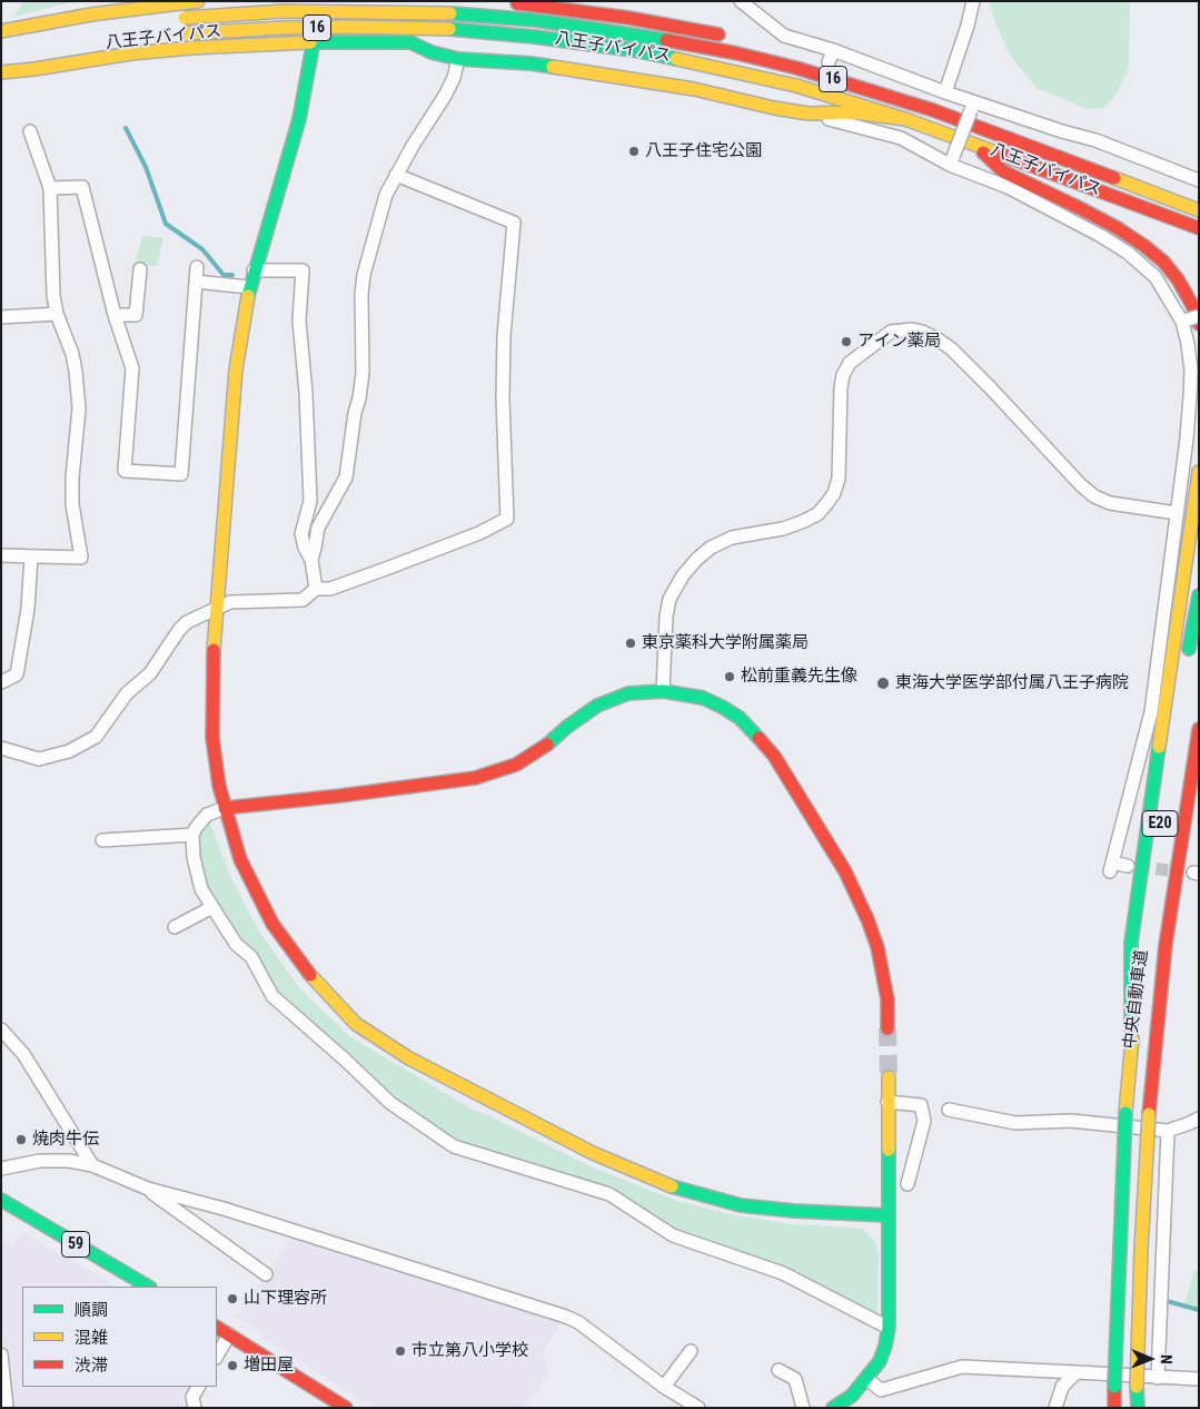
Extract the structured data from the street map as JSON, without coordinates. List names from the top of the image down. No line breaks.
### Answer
{"streets":{"main road":["16","八王子バイパス","E20","中央自動車道","59"]},"crossings":[["16","八王子バイパス"]],"places":["八王子住宅公園","アイン薬局","東京薬科大学附属薬局","松前重義先生像","東海大学医学部付属八王子病院","焼肉牛伝","山下理容所","市立第八小学校","増田屋"],"legend":["順調","混雑","渋滞"],"north":"right"}
